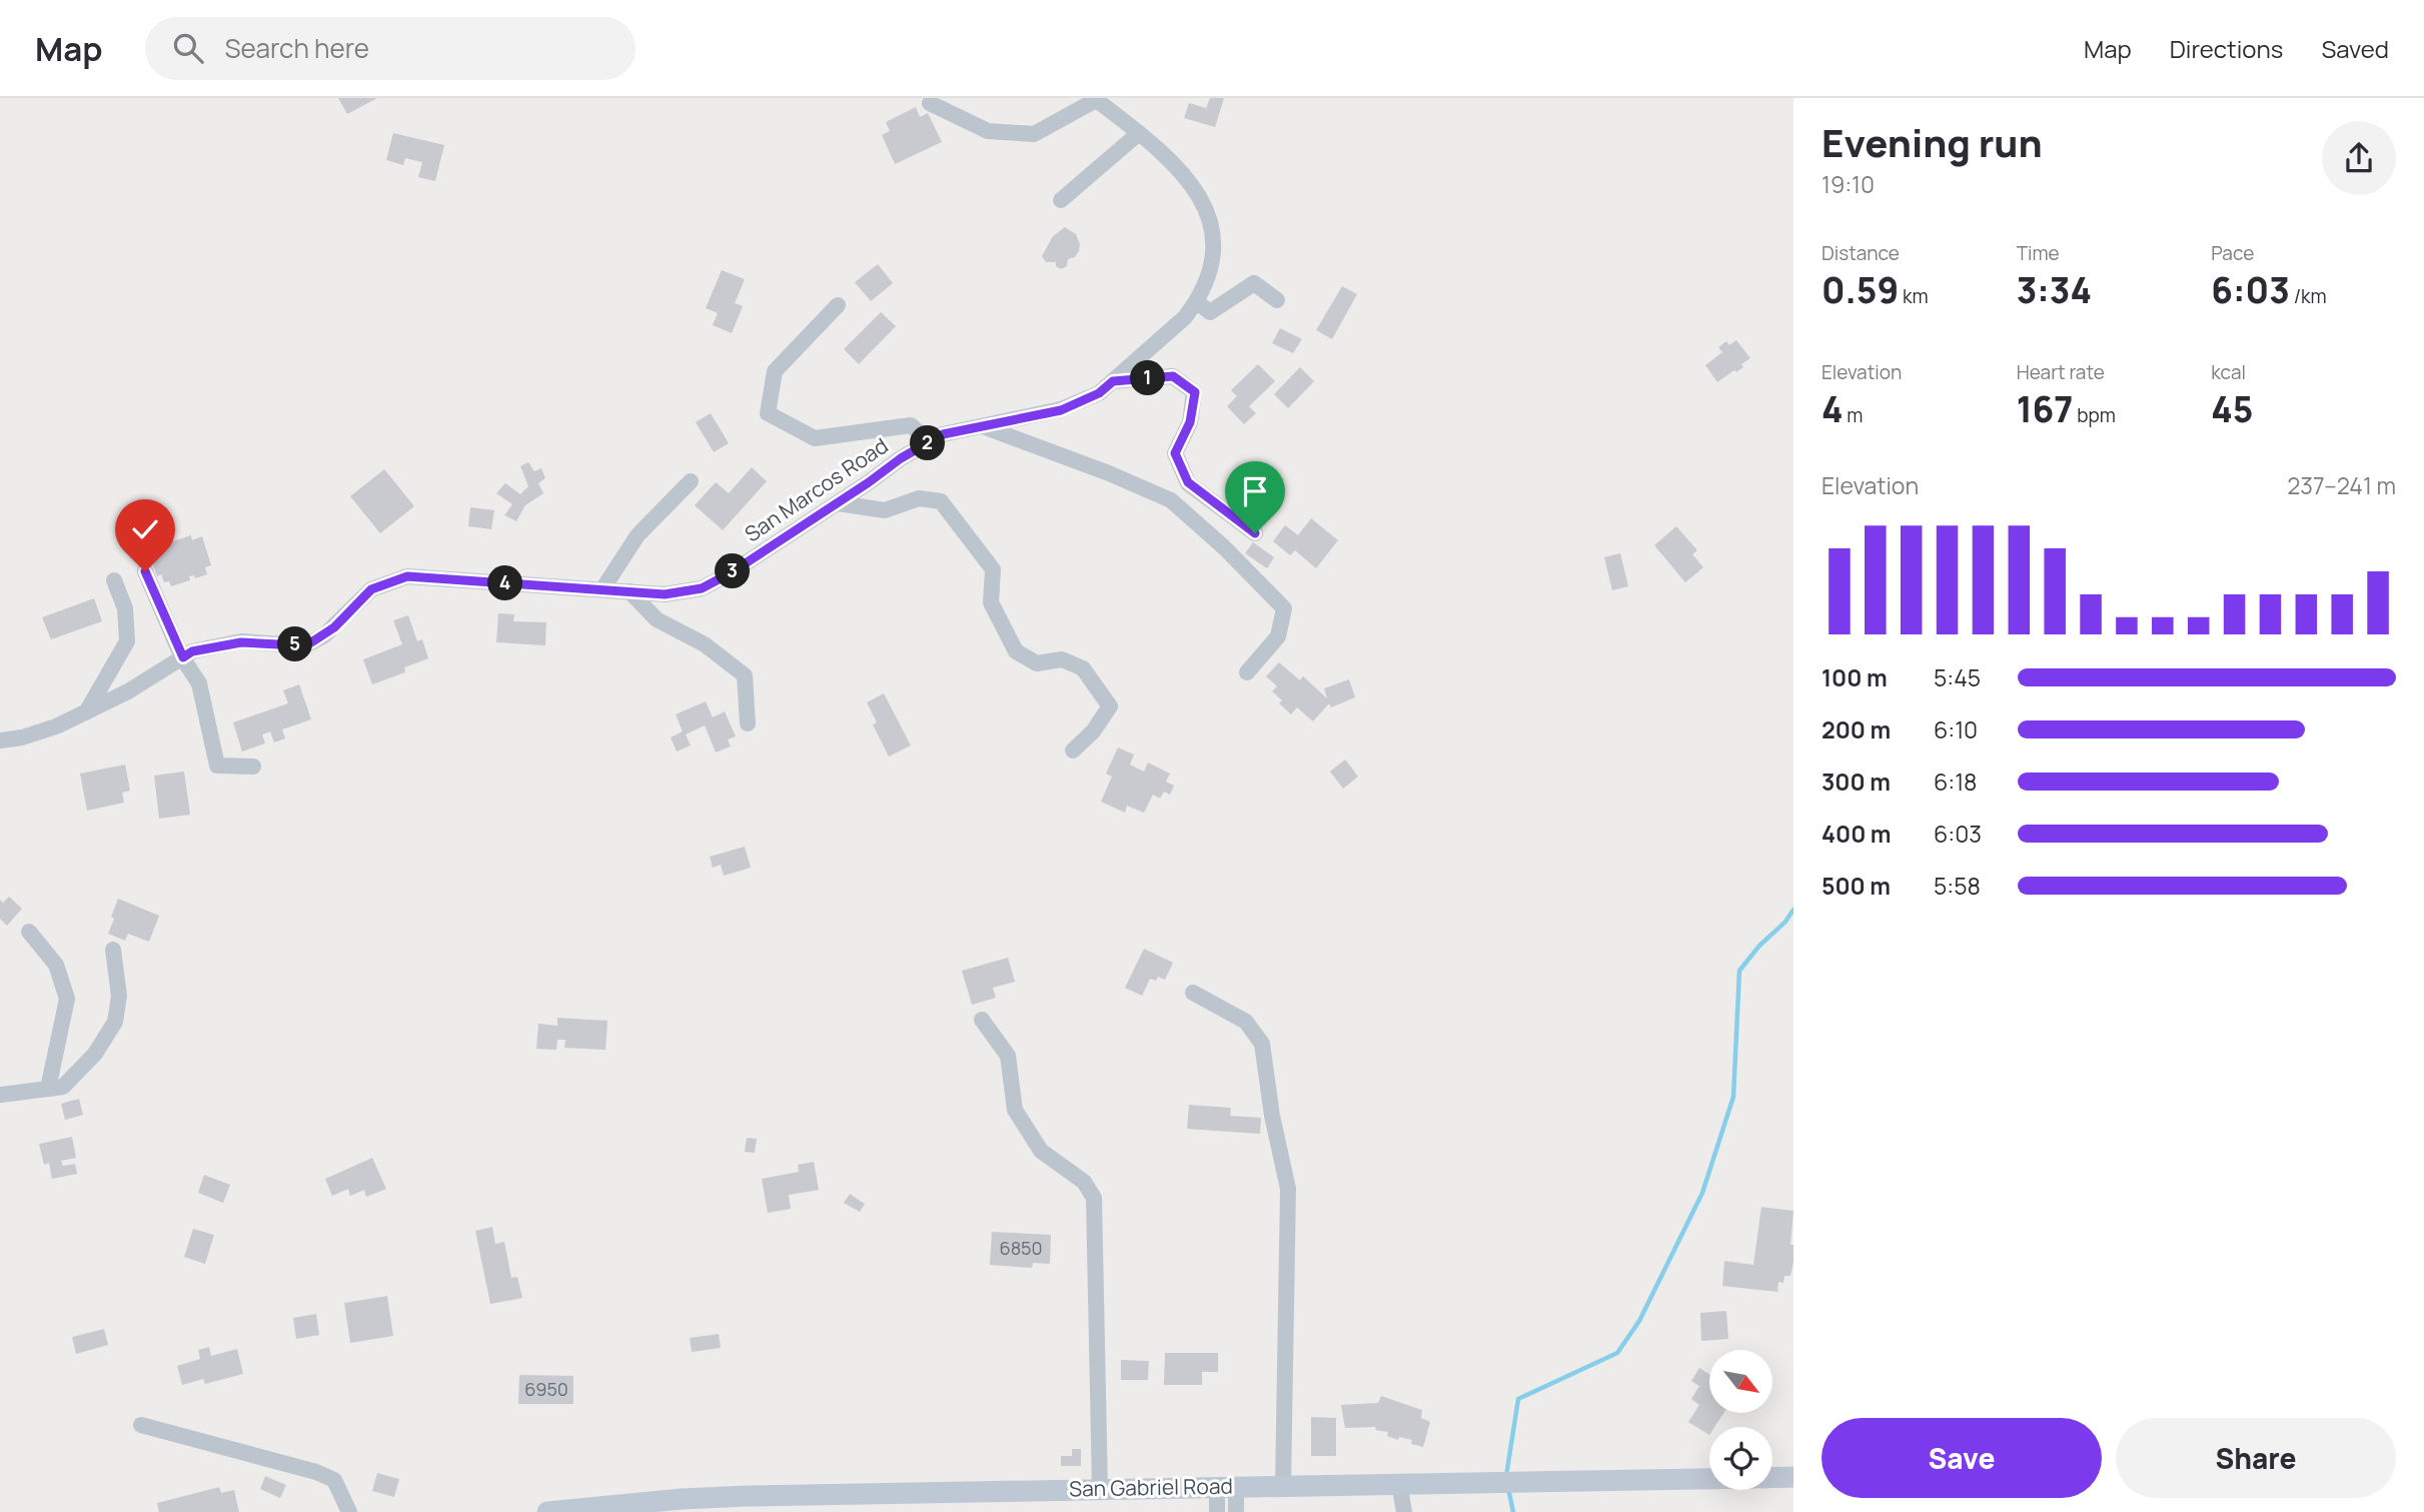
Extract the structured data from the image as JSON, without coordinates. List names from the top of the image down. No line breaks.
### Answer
{"streets":{"street":["San Marcos Road","San Gabriel Road"]},"house_numbers":["6850","6950"],"north":"bottom right","page":{"header":"Map","search":"Search here","nav":["Map","Directions","Saved"],"heading":["Evening run","19:10"],"stats":[["Distance","0.59 km"],["Time","3:34"],["Pace","6:03 /km"],["Elevation","4 m"],["Heart rate","167 bpm"],["kcal","45"]],"pins":["1","2","3","4","5"],"chart":["Elevation","237–241 m"],"list":[{"name":"100 m","note":"5:45"},{"name":"200 m","note":"6:10"},{"name":"300 m","note":"6:18"},{"name":"400 m","note":"6:03"},{"name":"500 m","note":"5:58"}],"buttons":["Save","Share"]}}
